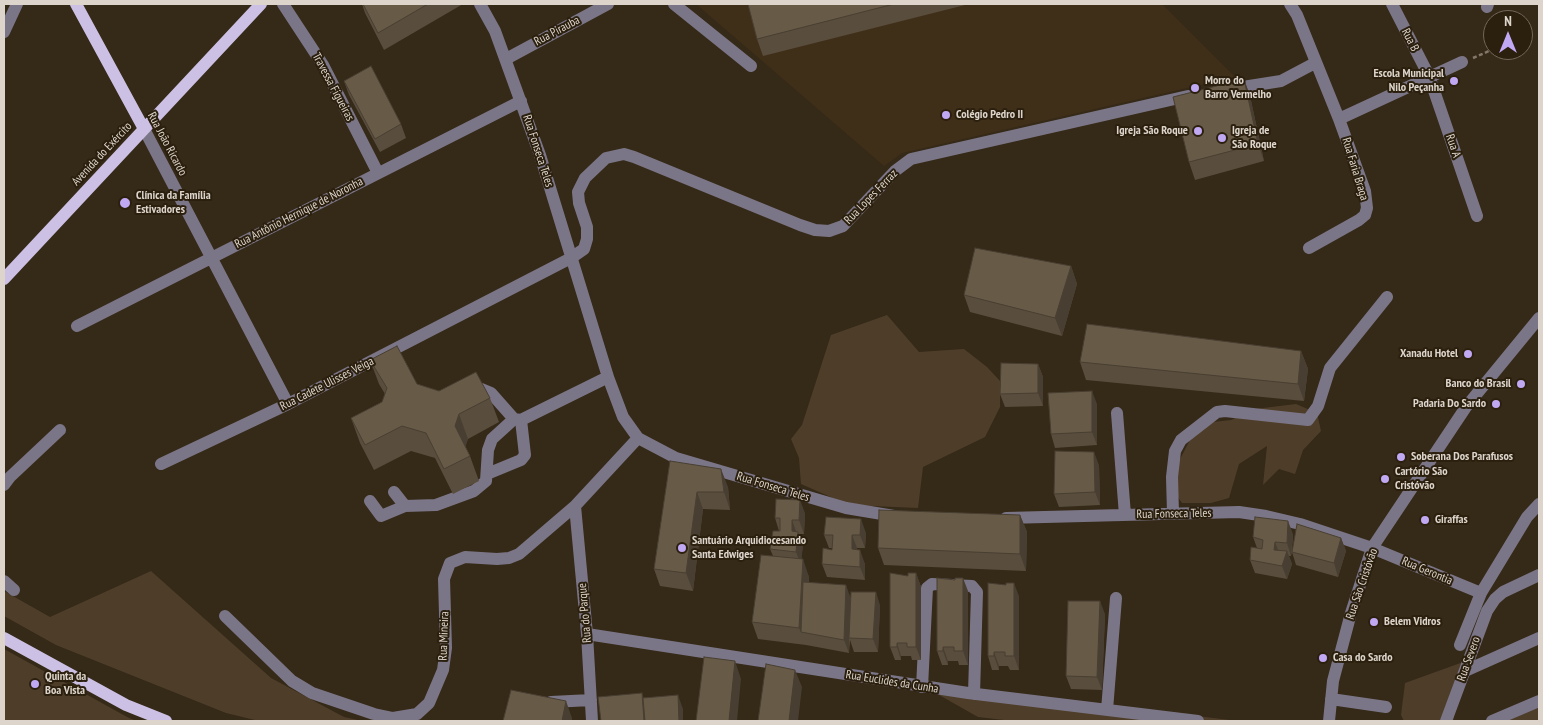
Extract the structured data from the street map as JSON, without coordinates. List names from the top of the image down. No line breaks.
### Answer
{"streets":{"main road":["Rua João Ricardo","Avenida do Exército"],"street":["Rua Pirauba","Rua B","Travessa Figueiras","Rua A","Rua Fonseca Teles","Rua Faria Braga","Rua Lopes Ferraz","Rua Antônio Hernique de Noronha","Rua Cadete Ulisses Veiga","Rua Gerontia","Rua São Cristóvão","Rua do Parque","Rua Mineira","Rua Severo","Rua Euclides da Cunha"]},"crossings":[["Rua Pirauba","Rua Fonseca Teles"],["Rua B","Rua A"],["Travessa Figueiras","Rua Antônio Hernique de Noronha"],["Rua João Ricardo","Avenida do Exército"],["Rua João Ricardo","Rua Antônio Hernique de Noronha"],["Rua João Ricardo","Rua Cadete Ulisses Veiga"],["Rua Fonseca Teles","Rua Lopes Ferraz"],["Rua Fonseca Teles","Rua Antônio Hernique de Noronha"],["Rua Fonseca Teles","Rua Cadete Ulisses Veiga"],["Rua Fonseca Teles","Rua Gerontia"],["Rua Fonseca Teles","Rua São Cristóvão"],["Rua Fonseca Teles","Rua Mineira"],["Rua Lopes Ferraz","Rua Cadete Ulisses Veiga"],["Rua Gerontia","Rua São Cristóvão"],["Rua do Parque","Rua Mineira"],["Rua do Parque","Rua Euclides da Cunha"]],"places":["Escola Municipal Nilo Peçanha","Morro do Barro Vermelho","Colégio Pedro II","Igreja São Roque","Igreja de São Roque","Clínica da Família Estivadores","Xanadu Hotel","Banco do Brasil","Padaria Do Sardo","Soberana Dos Parafusos","Cartório São Cristóvão","Giraffas","Santuário Arquidiocesando Santa Edwiges","Belem Vidros","Casa do Sardo","Quinta da Boa Vista"],"north":"top"}
